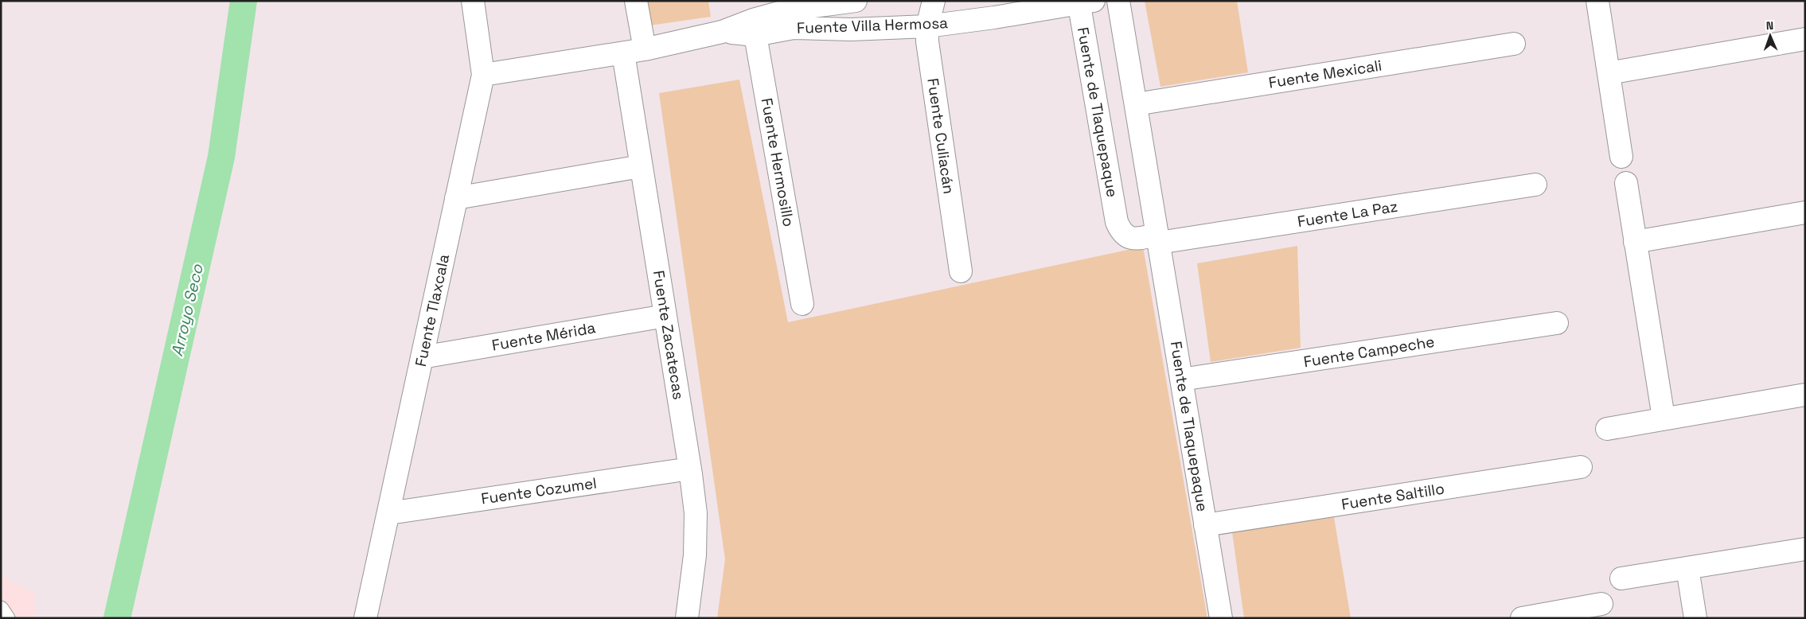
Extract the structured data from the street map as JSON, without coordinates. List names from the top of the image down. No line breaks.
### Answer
{"streets":{"street":["Fuente Villa Hermosa","Fuente Mexicali","Fuente de Tlaquepaque","Fuente Culiacán","Fuente Hermosillo","Fuente La Paz","Fuente Tlaxcala","Fuente Zacatecas","Fuente Mérida","Fuente Campeche","Fuente Cozumel","Fuente Saltillo"]},"crossings":[["Fuente Villa Hermosa","Fuente de Tlaquepaque"],["Fuente Villa Hermosa","Fuente Culiacán"],["Fuente Villa Hermosa","Fuente Hermosillo"],["Fuente Villa Hermosa","Fuente Tlaxcala"],["Fuente Villa Hermosa","Fuente Zacatecas"],["Fuente Mexicali","Fuente de Tlaquepaque"],["Fuente de Tlaquepaque","Fuente La Paz"],["Fuente de Tlaquepaque","Fuente Campeche"],["Fuente de Tlaquepaque","Fuente Saltillo"],["Fuente Tlaxcala","Fuente Mérida"],["Fuente Tlaxcala","Fuente Cozumel"],["Fuente Zacatecas","Fuente Mérida"],["Fuente Zacatecas","Fuente Cozumel"]],"water":["Arroyo Seco"],"north":"top"}
